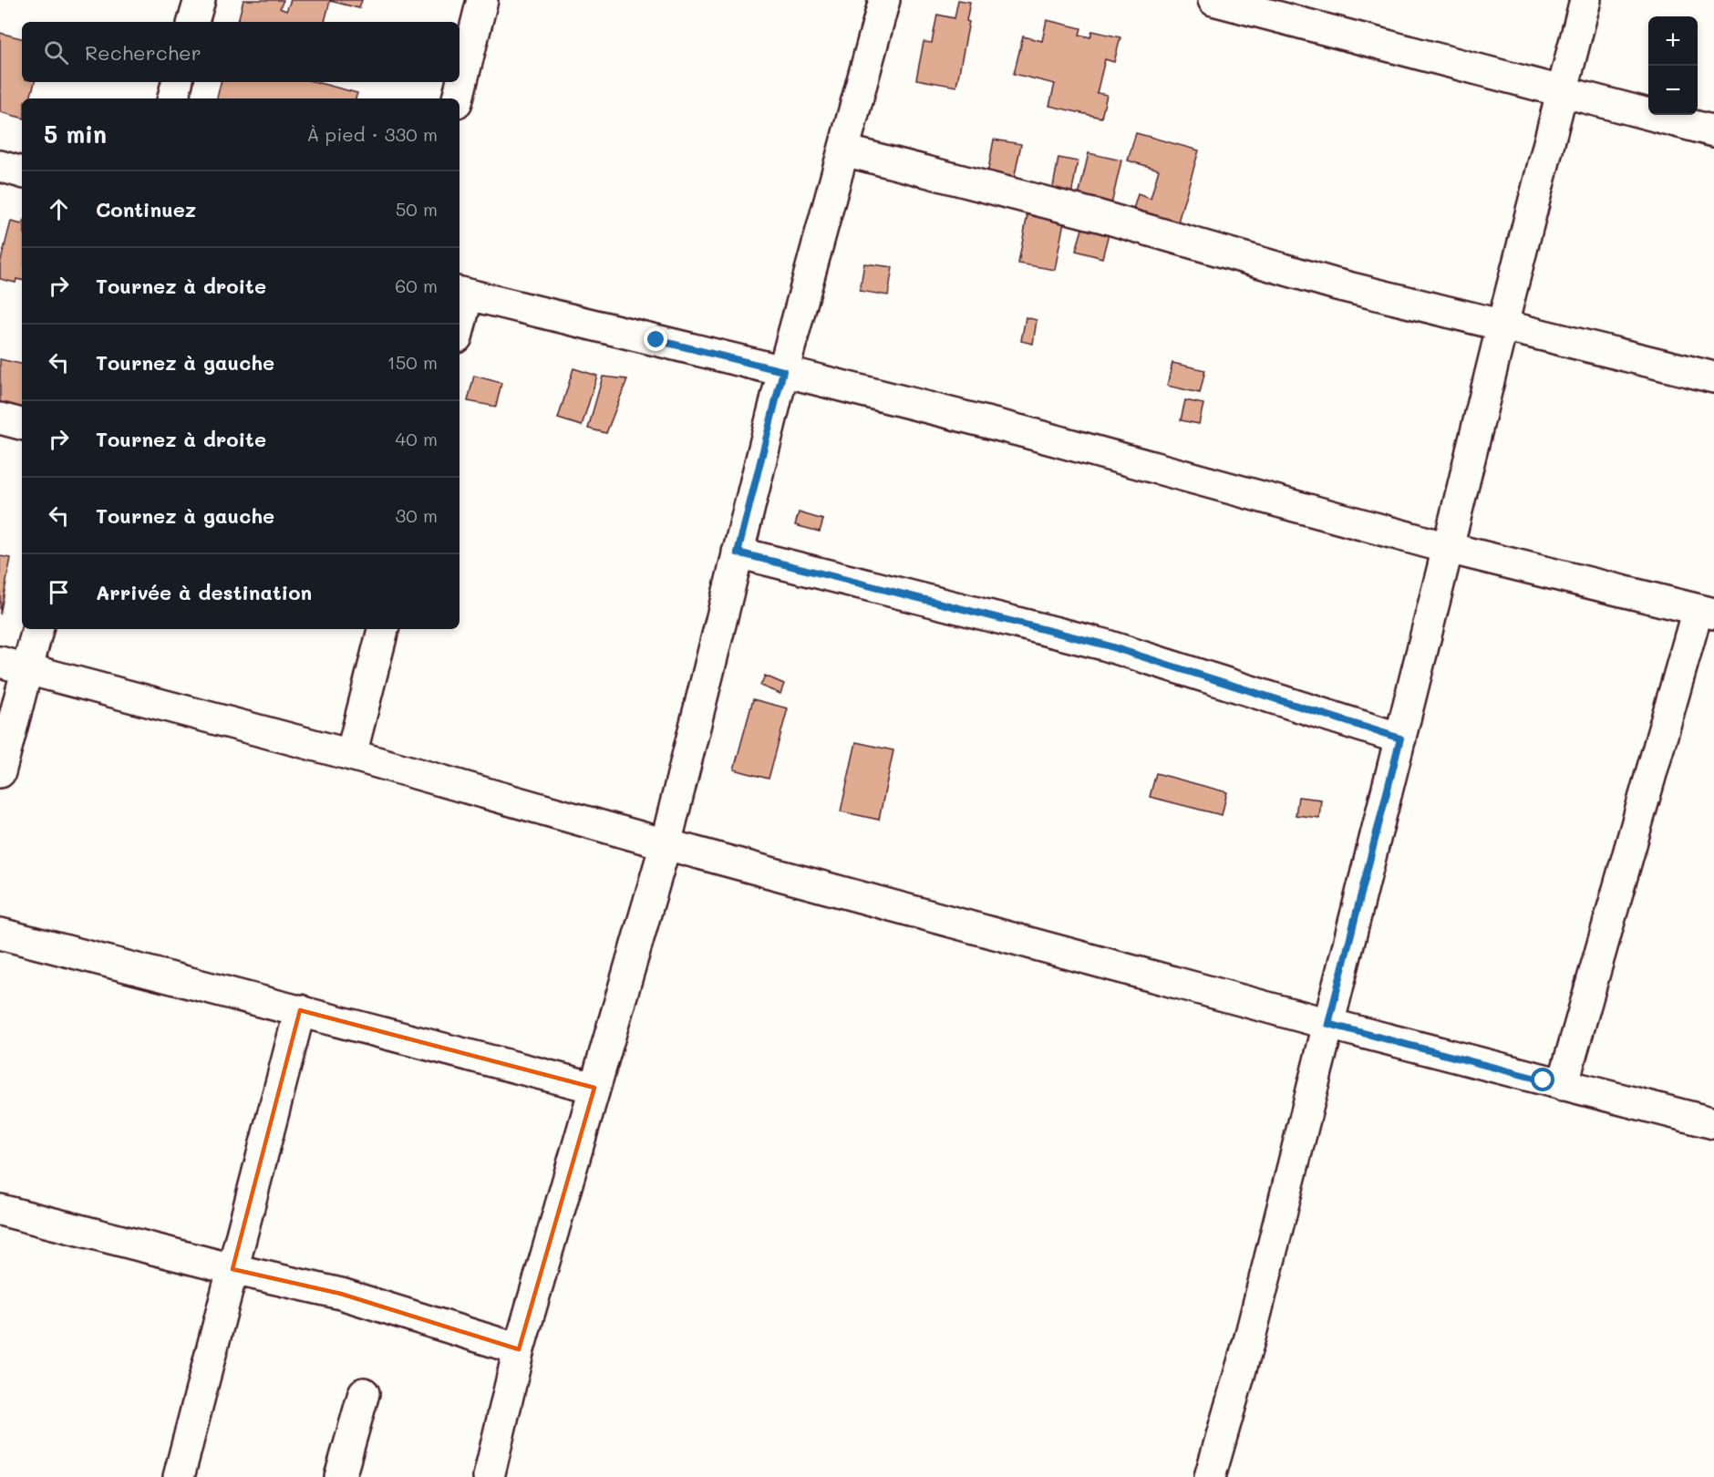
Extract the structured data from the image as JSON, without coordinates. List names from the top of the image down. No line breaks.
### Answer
{"page":{"map_buttons":["+","−"],"search":"Rechercher","heading":["5 min","À pied · 330 m"],"list":[["Continuez","50 m"],["Tournez à droite","60 m"],["Tournez à gauche","150 m"],["Tournez à droite","40 m"],["Tournez à gauche","30 m"],"Arrivée à destination"]}}
